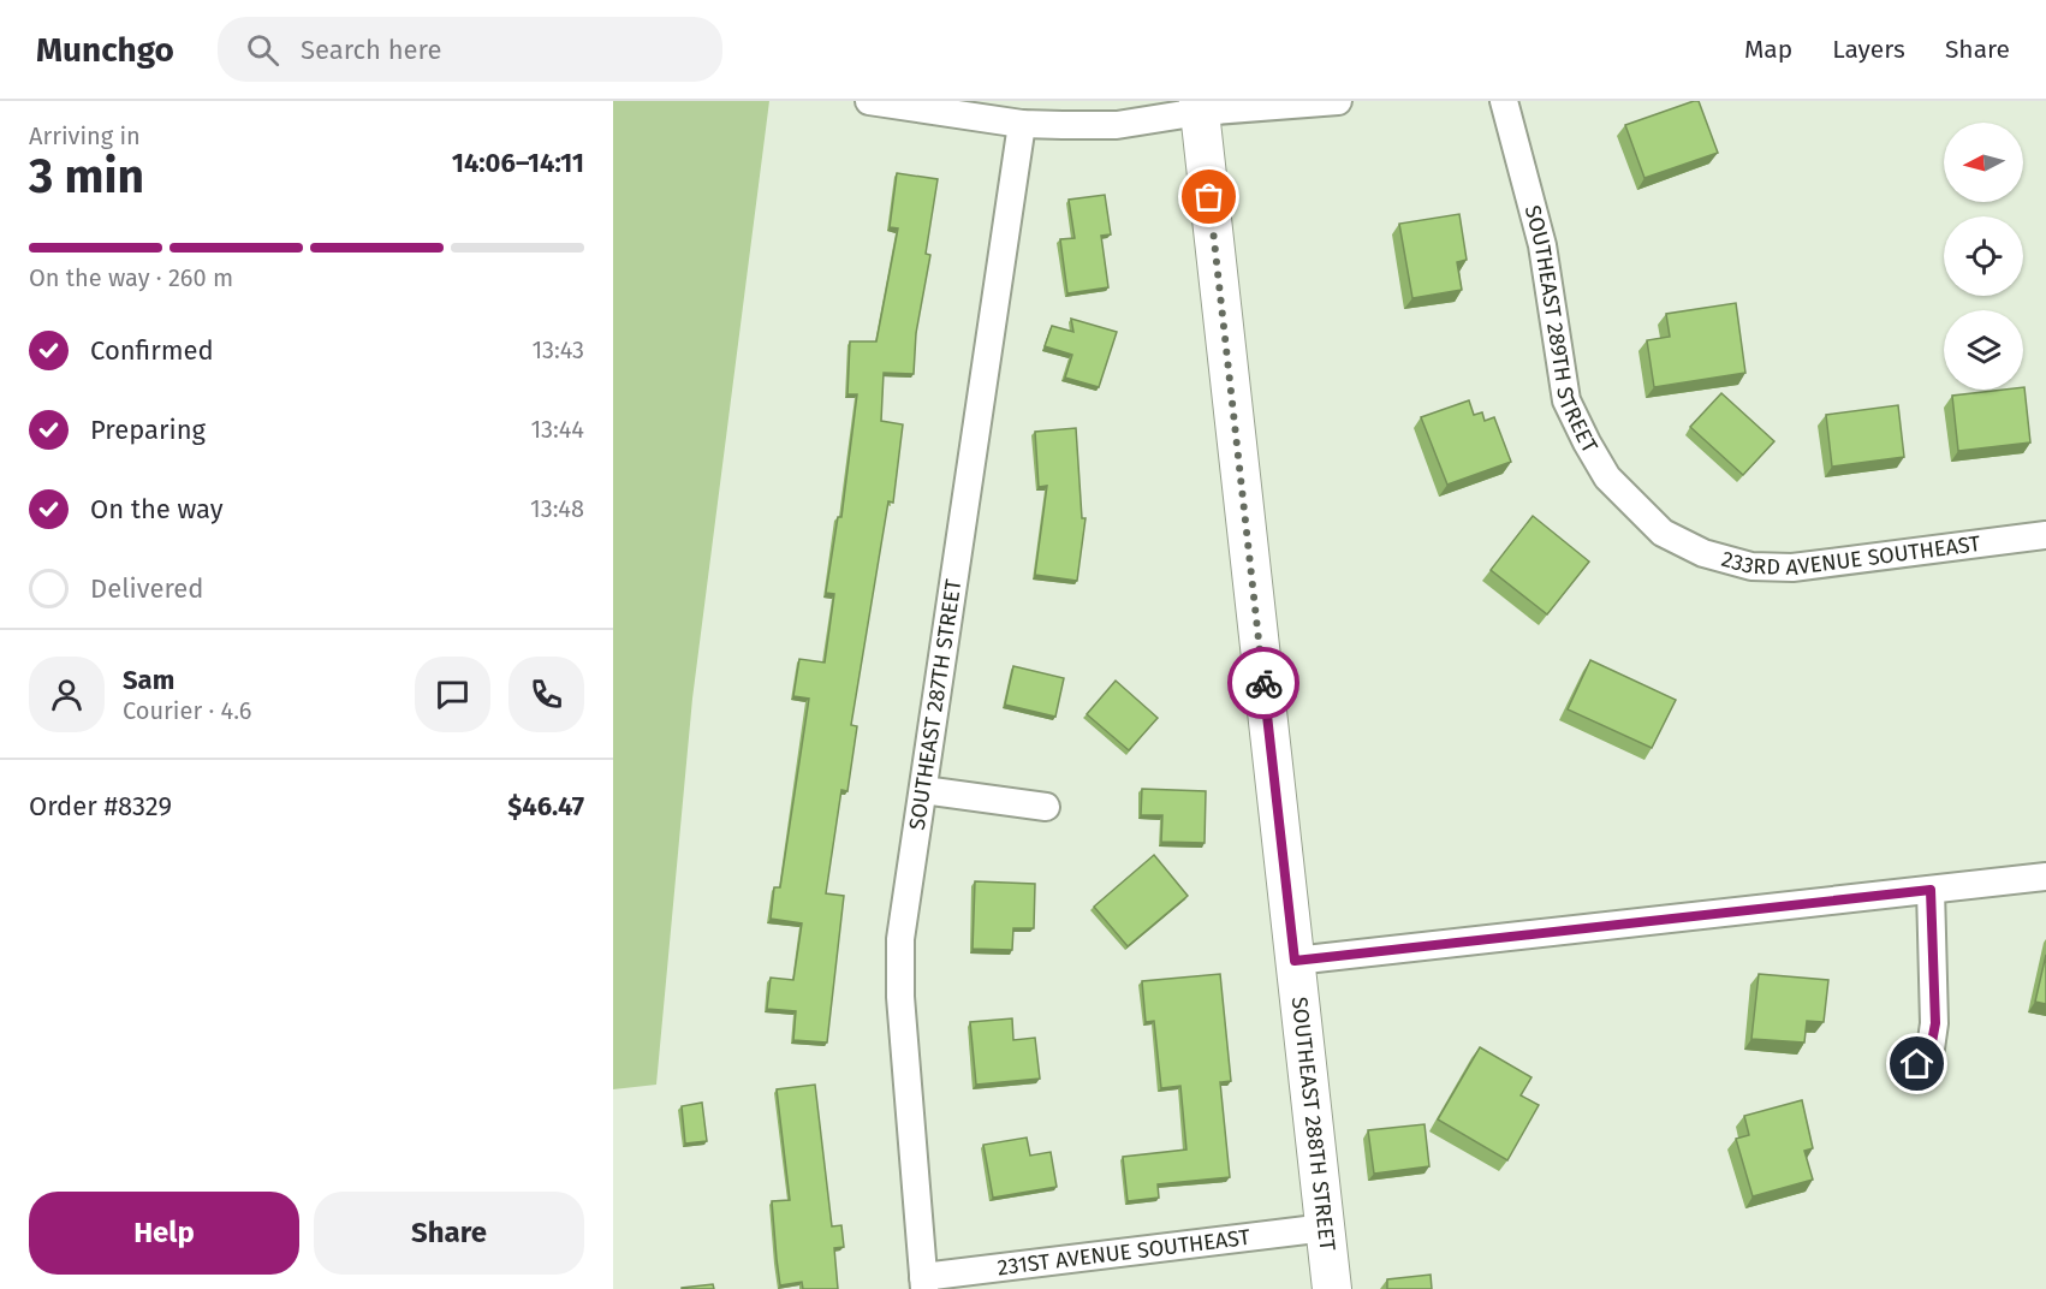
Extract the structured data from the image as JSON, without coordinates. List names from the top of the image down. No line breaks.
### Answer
{"streets":{"street":["SOUTHEAST 289TH STREET","233RD AVENUE SOUTHEAST","SOUTHEAST 287TH STREET","SOUTHEAST 288TH STREET","231ST AVENUE SOUTHEAST"]},"crossings":[["SOUTHEAST 289TH STREET","233RD AVENUE SOUTHEAST"],["SOUTHEAST 287TH STREET","231ST AVENUE SOUTHEAST"],["SOUTHEAST 288TH STREET","231ST AVENUE SOUTHEAST"]],"north":"left","page":{"header":"Munchgo","search":"Search here","nav":["Map","Layers","Share"],"heading":["3 min","Arriving in","14:06–14:11"],"panel":["Sam","Courier · 4.6","Order #8329","$46.47"],"bar":"On the way · 260 m","list":[["Confirmed","13:43"],["Preparing","13:44"],["On the way","13:48"],"Delivered"],"buttons":["Help","Share"]}}
